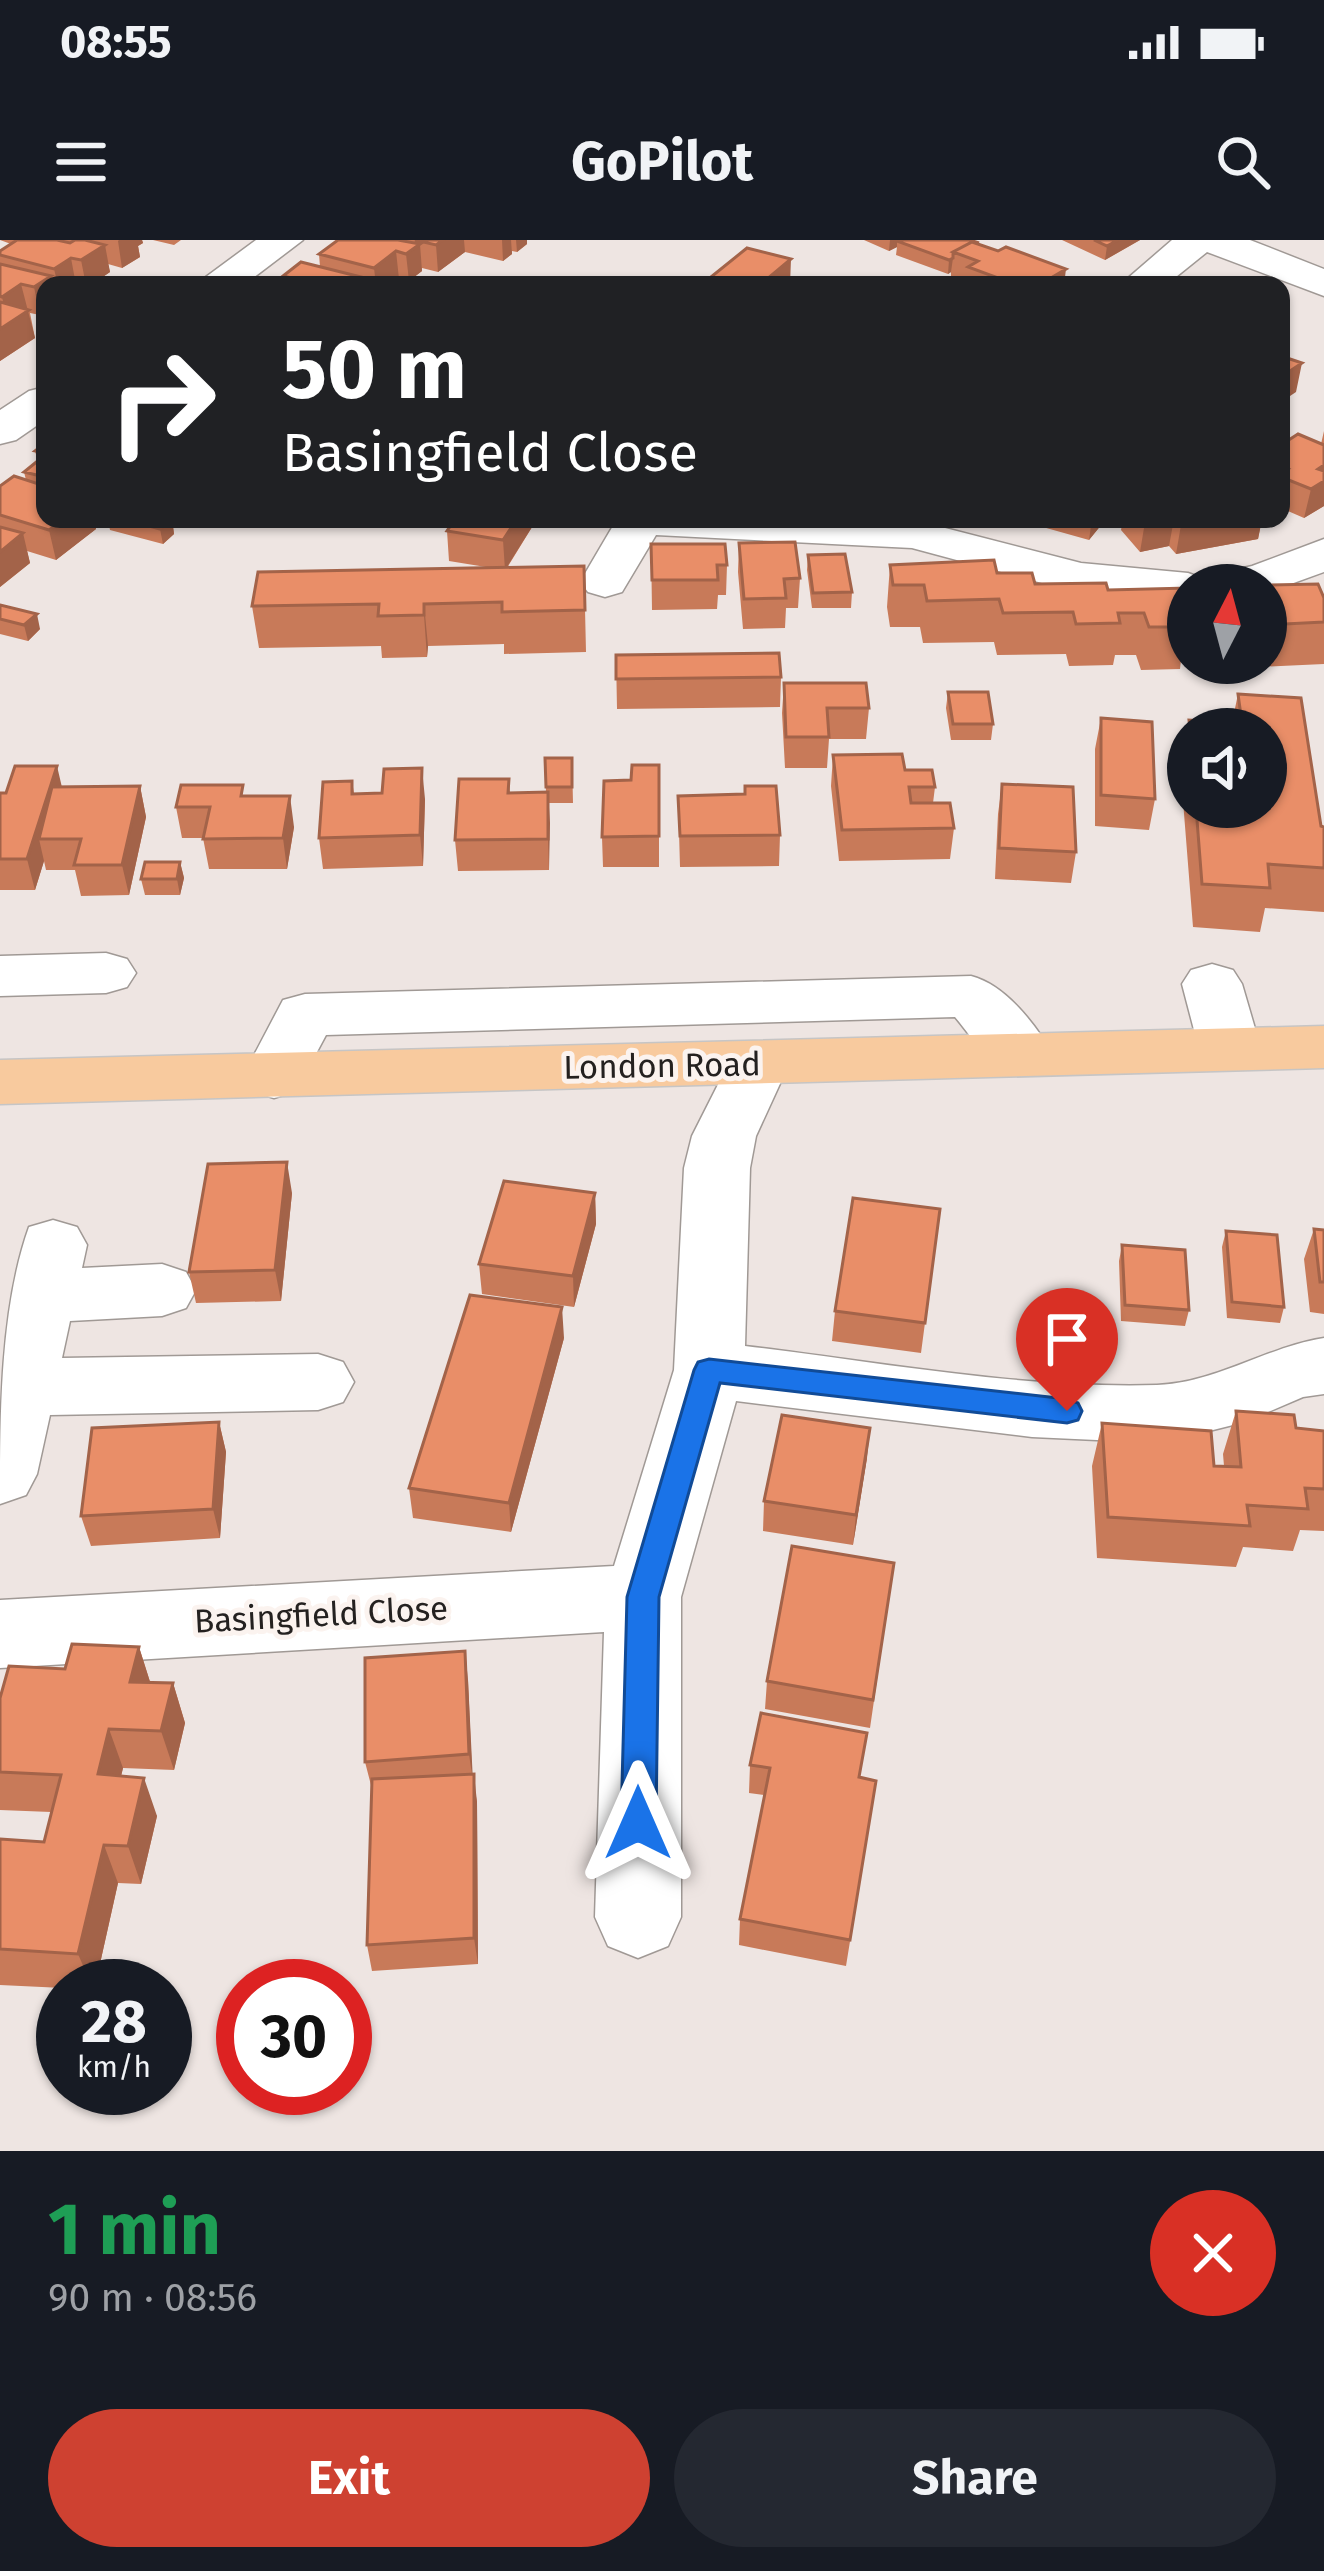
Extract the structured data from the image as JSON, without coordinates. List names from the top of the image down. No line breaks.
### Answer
{"streets":{"main road":["London Road"],"street":["Basingfield Close"]},"north":"top","page":{"status":"08:55","header":"GoPilot","turn":["50 m","Basingfield Close"],"speed":"28 km/h","limit":"30","heading":["1 min","90 m · 08:56"],"buttons":["Exit","Share"]}}
